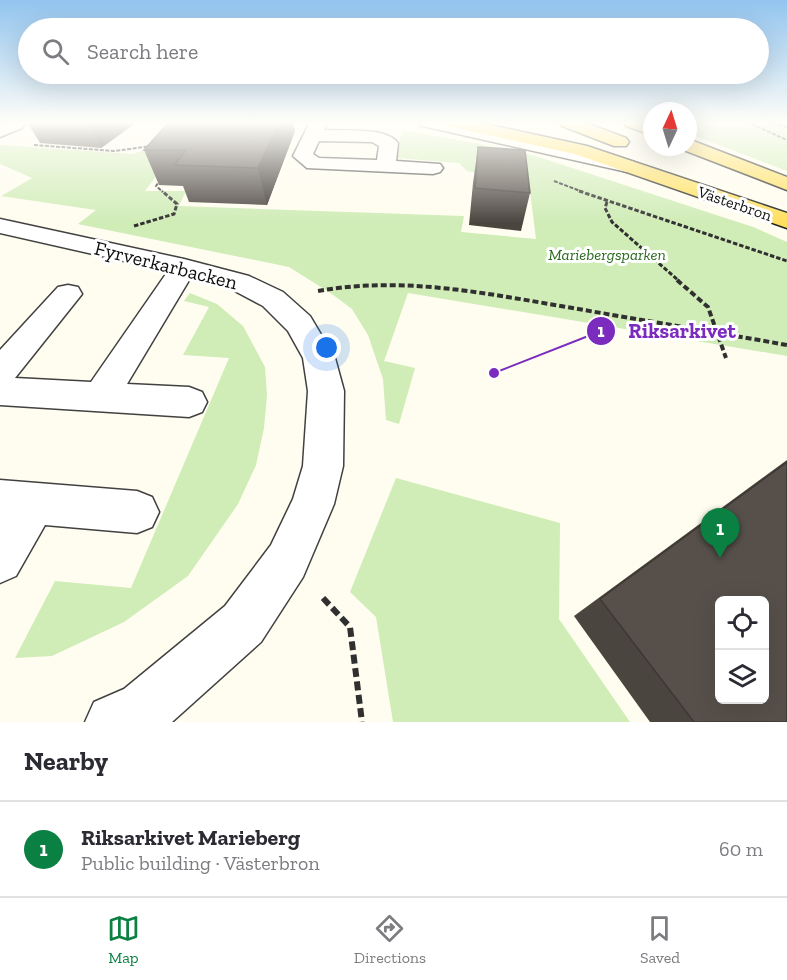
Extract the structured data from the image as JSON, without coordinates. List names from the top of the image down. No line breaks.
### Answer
{"streets":{"main road":["Västerbron"],"street":["Fyrverkarbacken"]},"parks":["Mariebergsparken"],"places":["Riksarkivet"],"north":"top","page":{"search":"Search here","pins":"1","heading":"Nearby","list":[{"mark":"1","name":"Riksarkivet Marieberg","note":"Public building · Västerbron","value":"60 m"}],"nav":["Map","Directions","Saved"]}}
